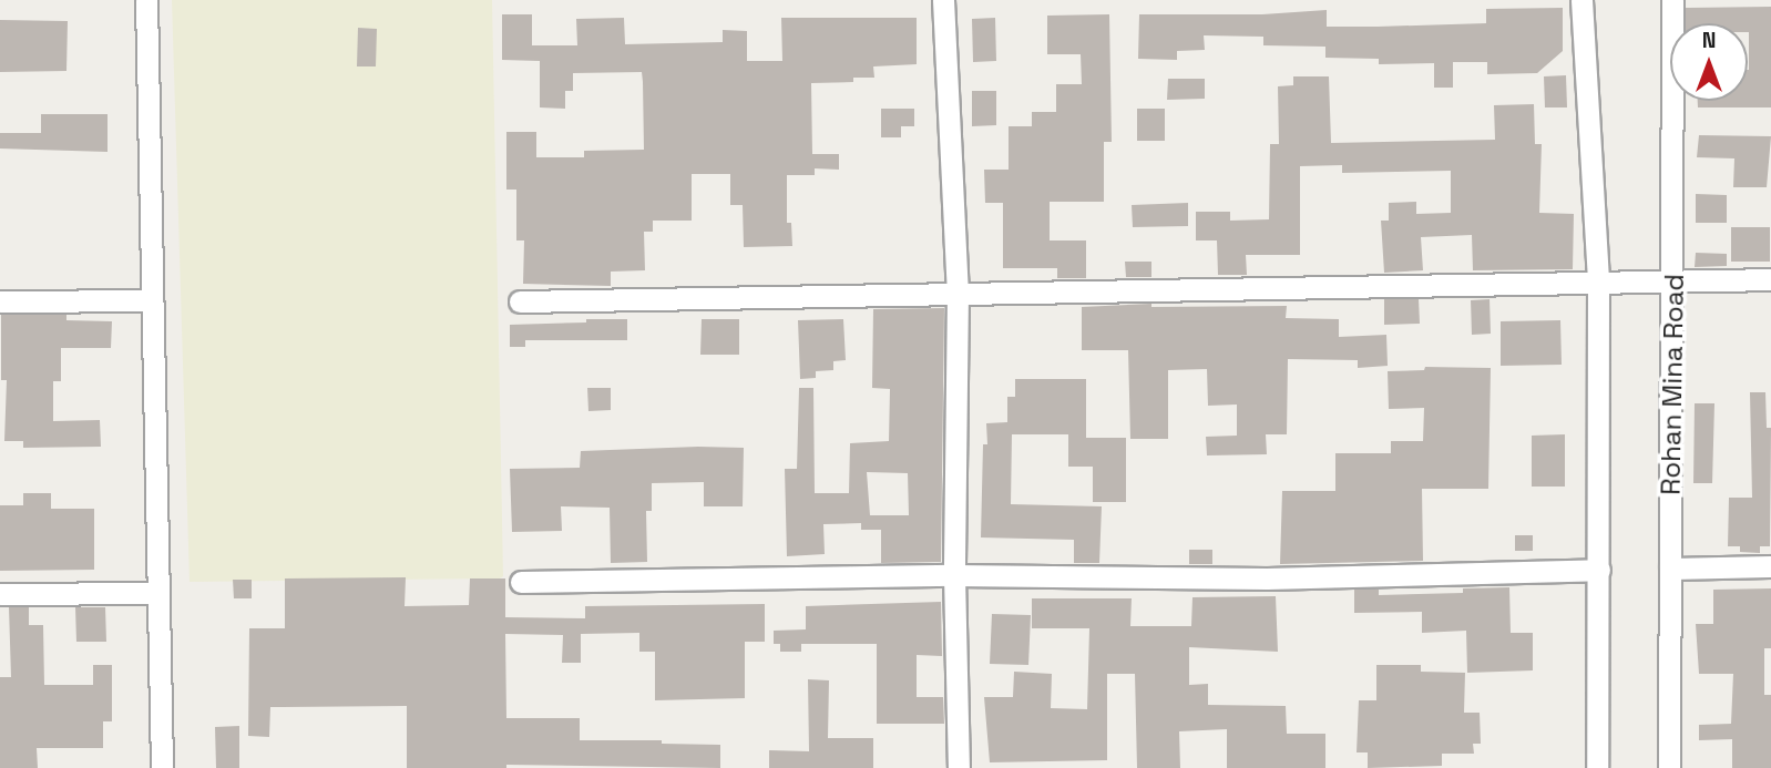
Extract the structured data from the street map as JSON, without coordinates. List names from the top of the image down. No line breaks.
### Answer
{"streets":{"street":["Rohan Mina Road"]},"north":"top"}
